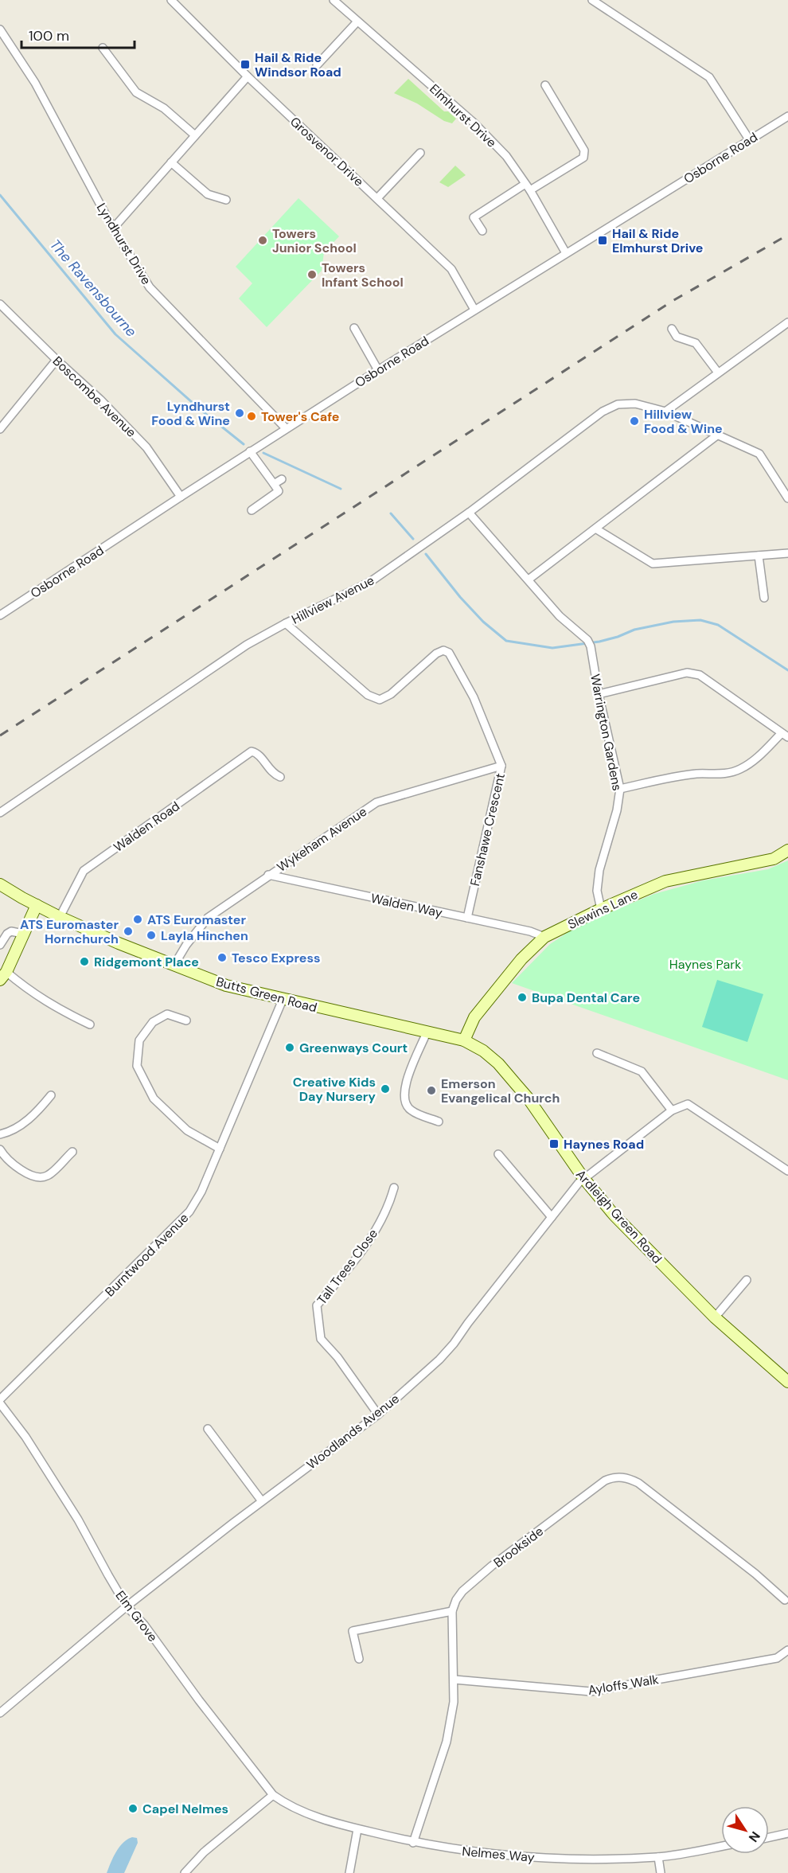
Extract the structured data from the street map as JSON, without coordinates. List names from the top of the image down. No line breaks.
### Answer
{"streets":{"street":["Elmhurst Drive","Grosvenor Drive","Osborne Road","Lyndhurst Drive","Boscombe Avenue","Hillview Avenue","Warrington Gardens","Walden Road","Fanshawe Crescent","Wykeham Avenue","Walden Way","Slewins Lane","Butts Green Road","Ardleigh Green Road","Burntwood Avenue","Tall Trees Close","Woodlands Avenue","Brookside","Elm Grove","Ayloffs Walk","Nelmes Way"]},"crossings":[["Elmhurst Drive","Osborne Road"],["Grosvenor Drive","Osborne Road"],["Osborne Road","Lyndhurst Drive"],["Osborne Road","Boscombe Avenue"],["Hillview Avenue","Fanshawe Crescent"],["Warrington Gardens","Slewins Lane"],["Walden Road","Butts Green Road"],["Fanshawe Crescent","Wykeham Avenue"],["Fanshawe Crescent","Walden Way"],["Wykeham Avenue","Walden Way"],["Wykeham Avenue","Butts Green Road"],["Walden Way","Slewins Lane"],["Slewins Lane","Butts Green Road"],["Slewins Lane","Ardleigh Green Road"],["Butts Green Road","Ardleigh Green Road"],["Butts Green Road","Burntwood Avenue"],["Ardleigh Green Road","Woodlands Avenue"],["Burntwood Avenue","Elm Grove"],["Tall Trees Close","Woodlands Avenue"],["Woodlands Avenue","Elm Grove"],["Elm Grove","Nelmes Way"]],"water":["The Ravensbourne"],"parks":["Haynes Park"],"places":{"transit":["Hail & Ride Windsor Road","Hail & Ride Elmhurst Drive","Haynes Road"],"other":["Towers Junior School","Towers Infant School","Lyndhurst Food & Wine","Tower's Cafe","Hillview Food & Wine","ATS Euromaster","ATS Euromaster Hornchurch","Layla Hinchen","Tesco Express","Ridgemont Place","Bupa Dental Care","Greenways Court","Creative Kids Day Nursery","Emerson Evangelical Church","Capel Nelmes"]},"scale_bar":"100 m","north":"bottom right"}
